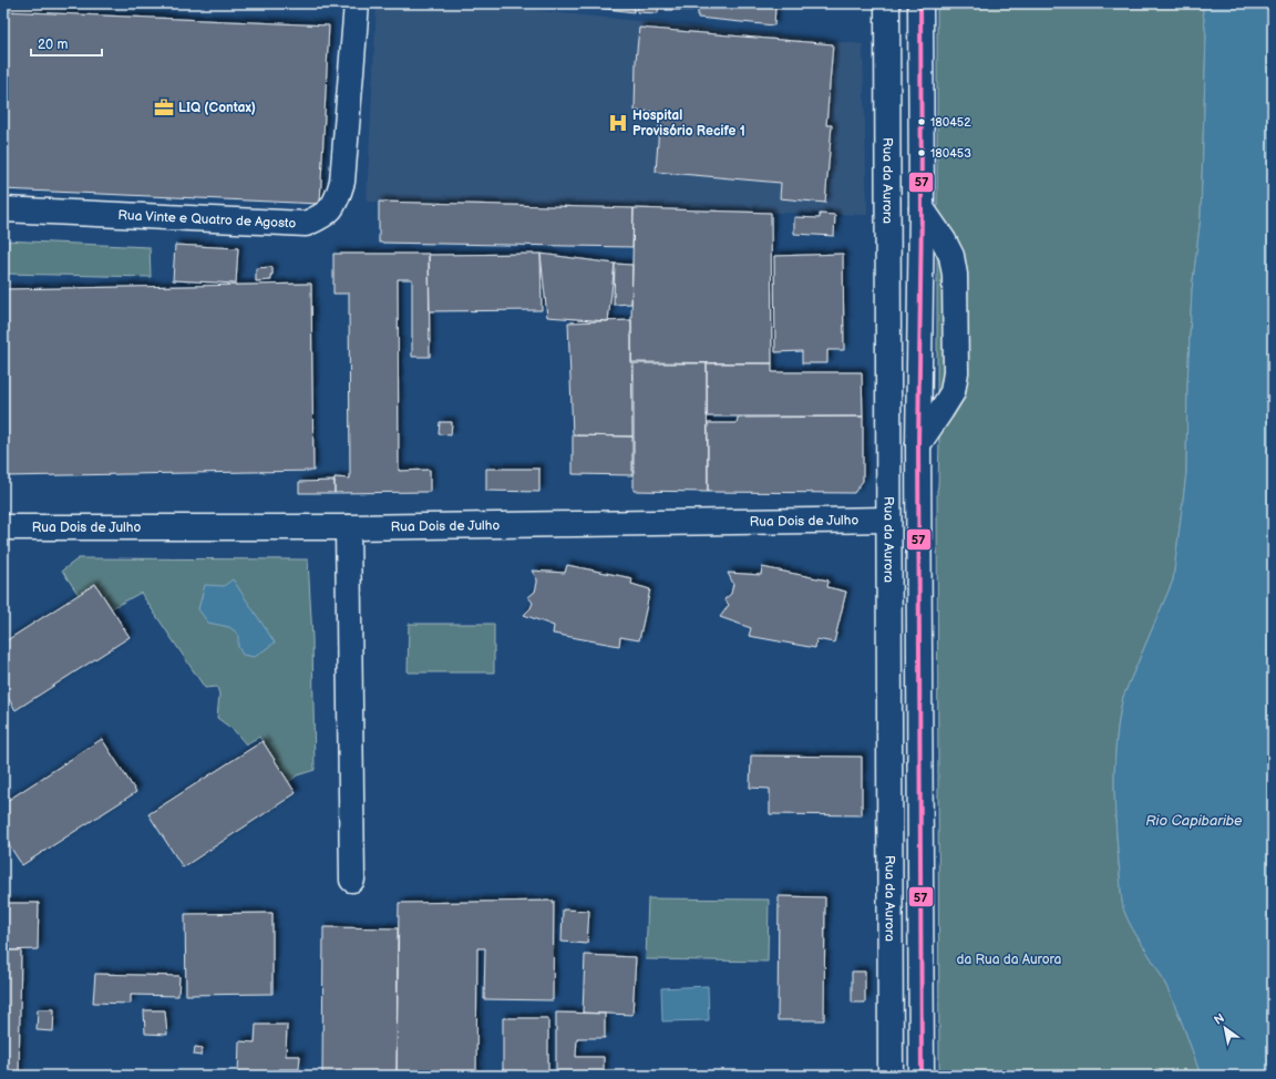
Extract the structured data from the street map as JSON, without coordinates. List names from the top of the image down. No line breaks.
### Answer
{"streets":{"main road":["Rua da Aurora","Rua Vinte e Quatro de Agosto","Rua Dois de Julho"]},"crossings":[["Rua da Aurora","Rua Dois de Julho"]],"water":["Rio Capibaribe"],"parks":["da Rua da Aurora"],"places":{"office":["LIQ (Contax)"],"other":["180452","180453"],"hospital":["Hospital Provisório Recife 1"]},"lines":["transit line 57"],"scale_bar":"20 m","north":"top left"}
